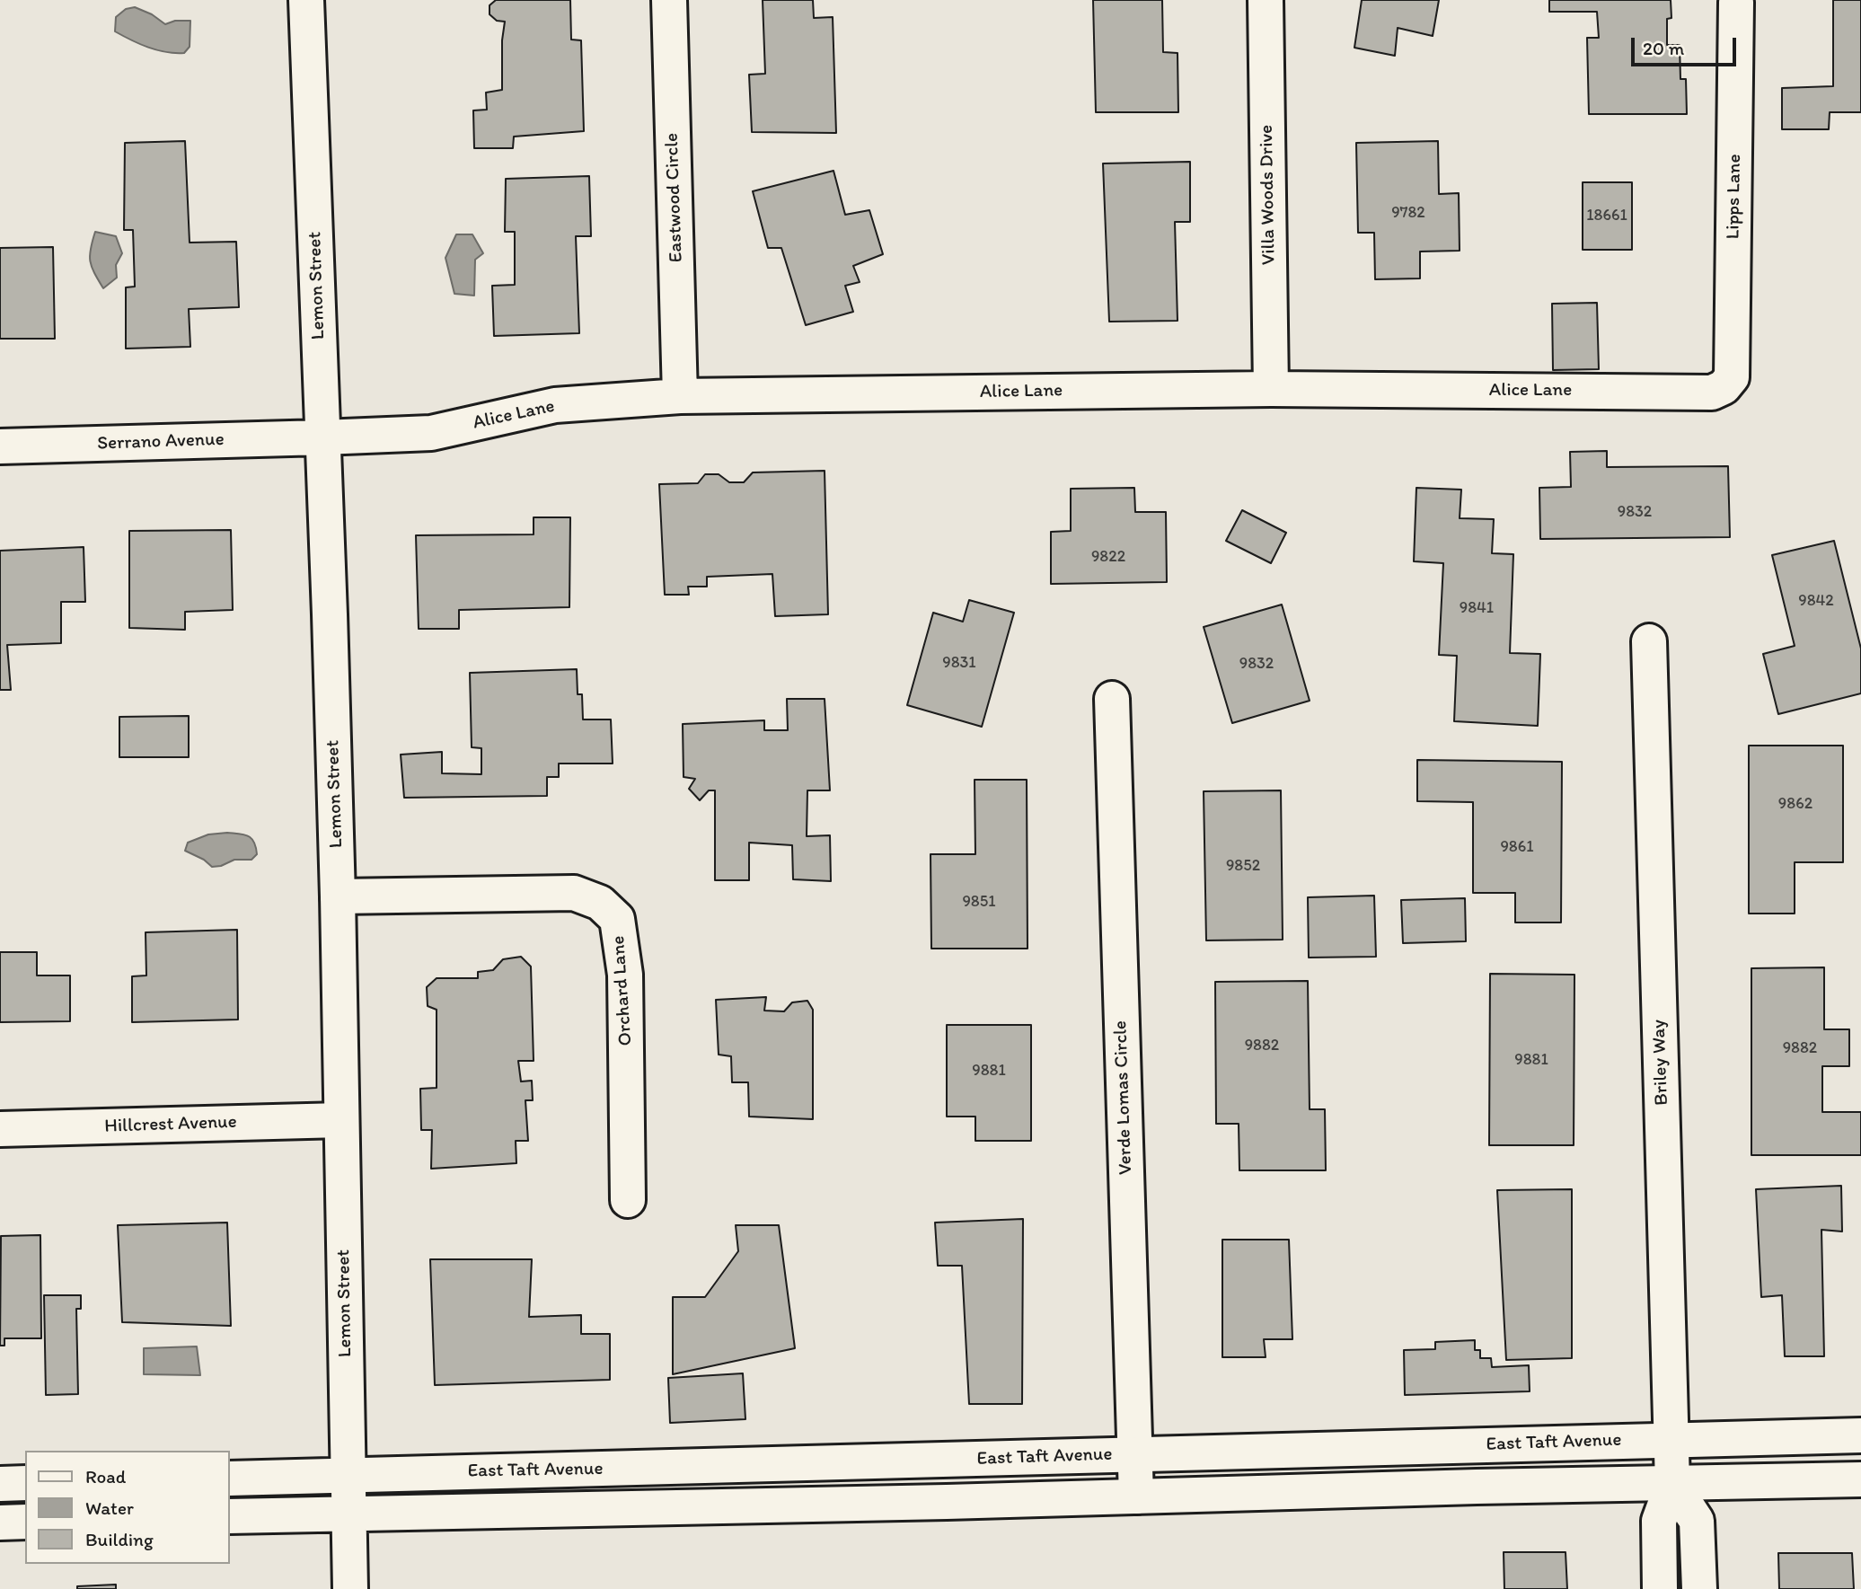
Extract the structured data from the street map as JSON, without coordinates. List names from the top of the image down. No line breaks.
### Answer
{"streets":{"street":["Villa Woods Drive","Lipps Lane","Eastwood Circle","Lemon Street","Alice Lane","Serrano Avenue","Orchard Lane","Briley Way","Verde Lomas Circle","Hillcrest Avenue","East Taft Avenue"]},"crossings":[["Villa Woods Drive","Alice Lane"],["Lipps Lane","Alice Lane"],["Eastwood Circle","Alice Lane"],["Lemon Street","Alice Lane"],["Lemon Street","Serrano Avenue"],["Lemon Street","Orchard Lane"],["Lemon Street","Hillcrest Avenue"],["Lemon Street","East Taft Avenue"],["Alice Lane","Serrano Avenue"],["Briley Way","East Taft Avenue"],["Verde Lomas Circle","East Taft Avenue"]],"house_numbers":["9782","18661","9832","9822","9842","9841","9831","9832","9862","9861","9852","9851","9882","9882","9881","9881"],"legend":["Road","Water","Building"],"scale_bar":"20 m"}
